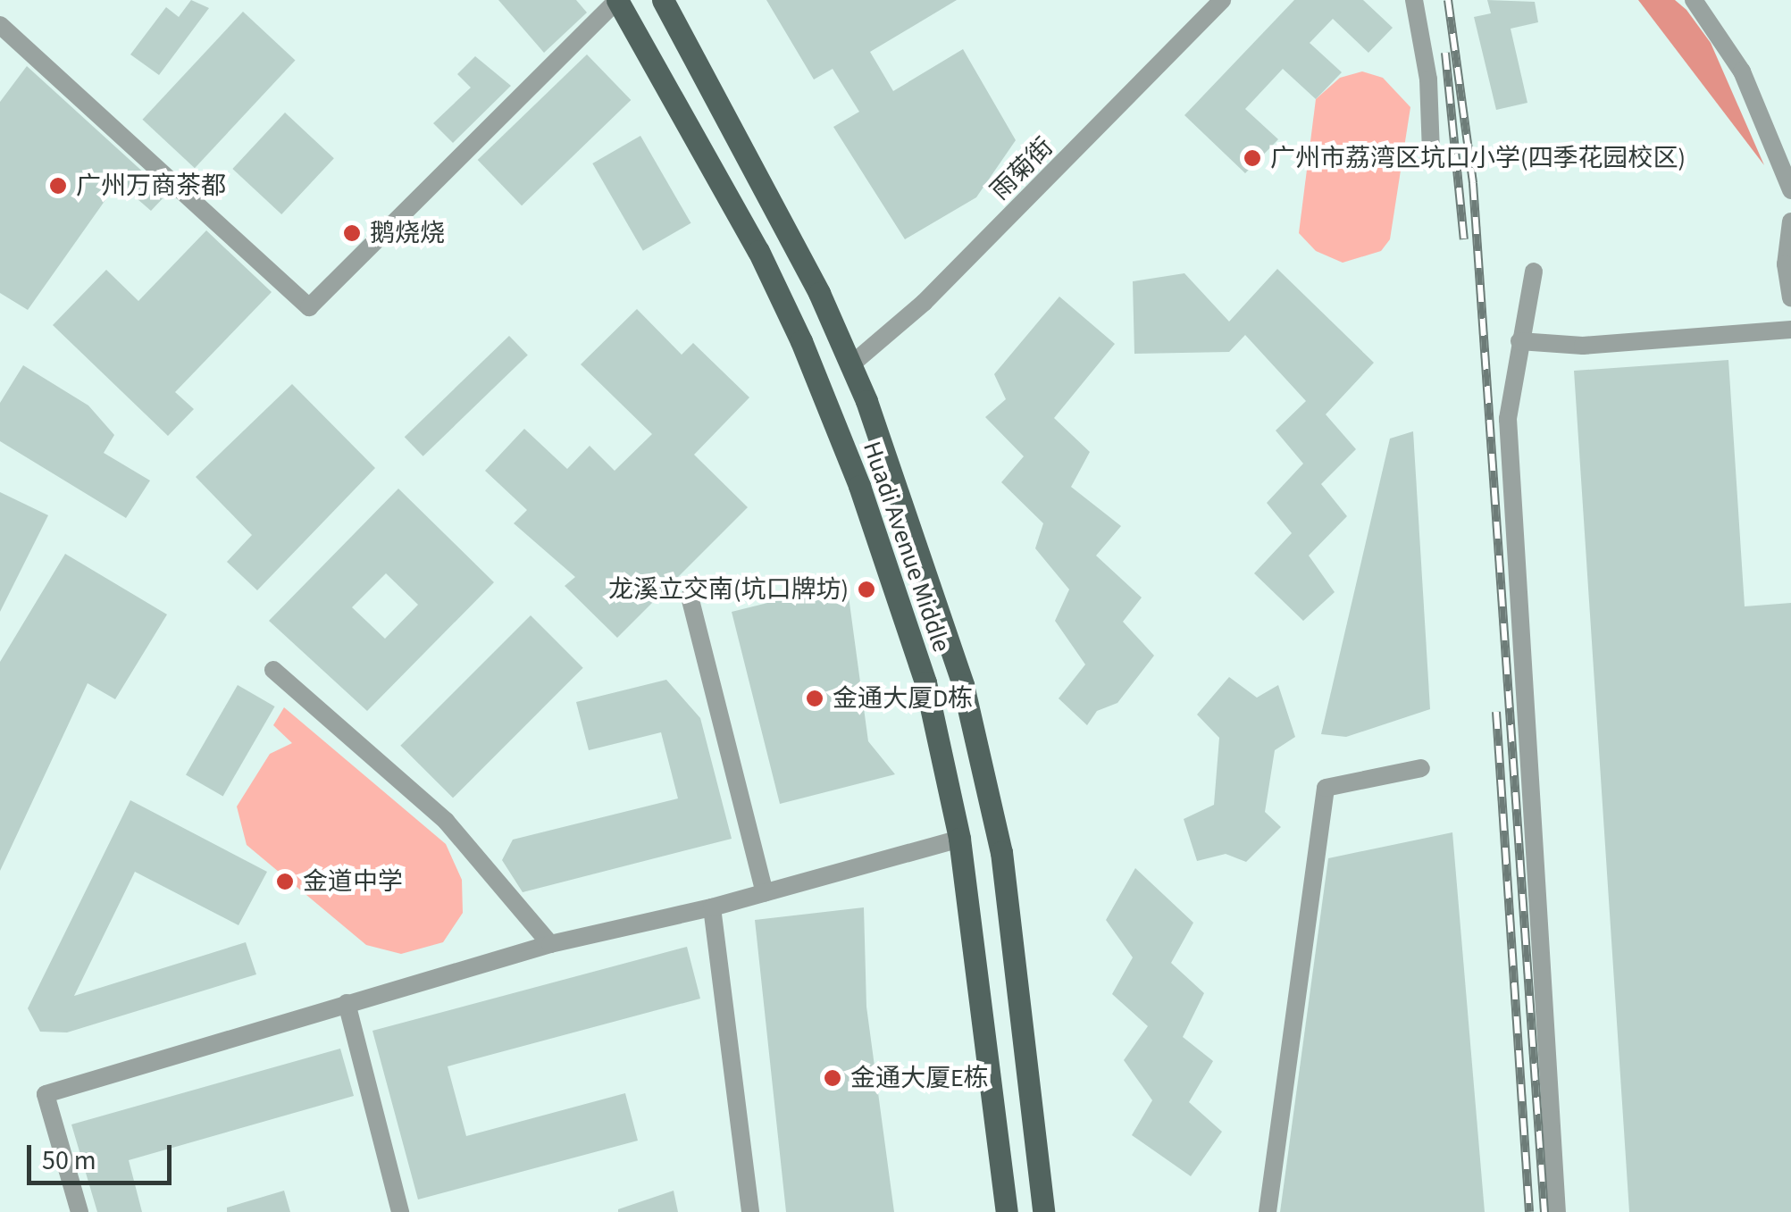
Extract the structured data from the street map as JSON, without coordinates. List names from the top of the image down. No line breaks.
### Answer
{"streets":{"main road":["Huadi Avenue Middle"],"street":["雨菊街"]},"crossings":[["雨菊街","Huadi Avenue Middle"]],"places":["广州市荔湾区坑口小学(四季花园校区)","广州万商茶都","鹅烧烧","龙溪立交南(坑口牌坊)","金通大厦D栋","金道中学","金通大厦E栋"],"scale_bar":"50 m"}
